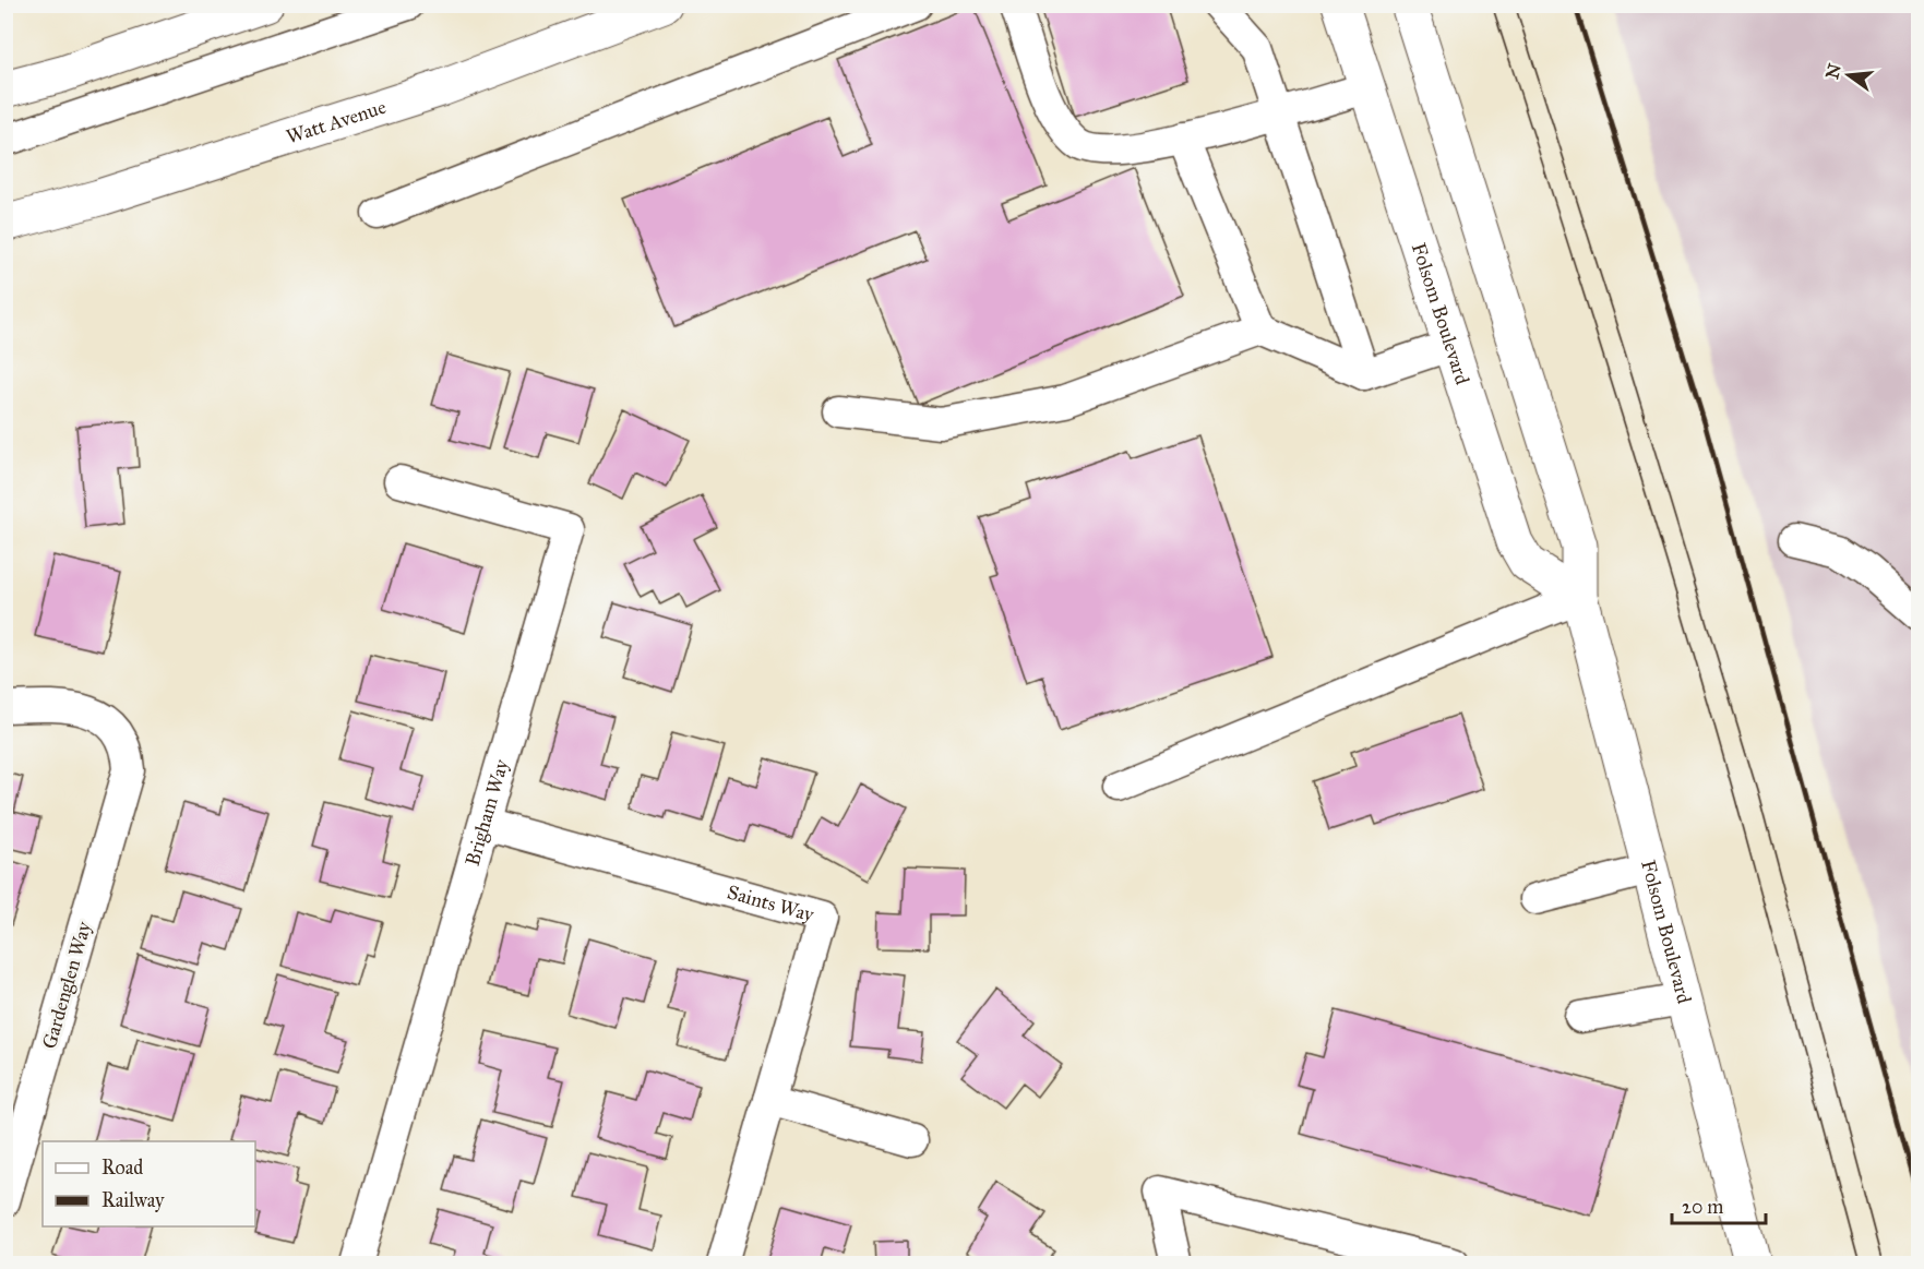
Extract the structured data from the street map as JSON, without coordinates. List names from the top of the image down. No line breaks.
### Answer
{"streets":{"main road":["Watt Avenue","Folsom Boulevard"],"street":["Brigham Way","Saints Way","Gardenglen Way"]},"crossings":[["Brigham Way","Saints Way"]],"legend":["Road","Railway"],"scale_bar":"20 m","north":"left"}
